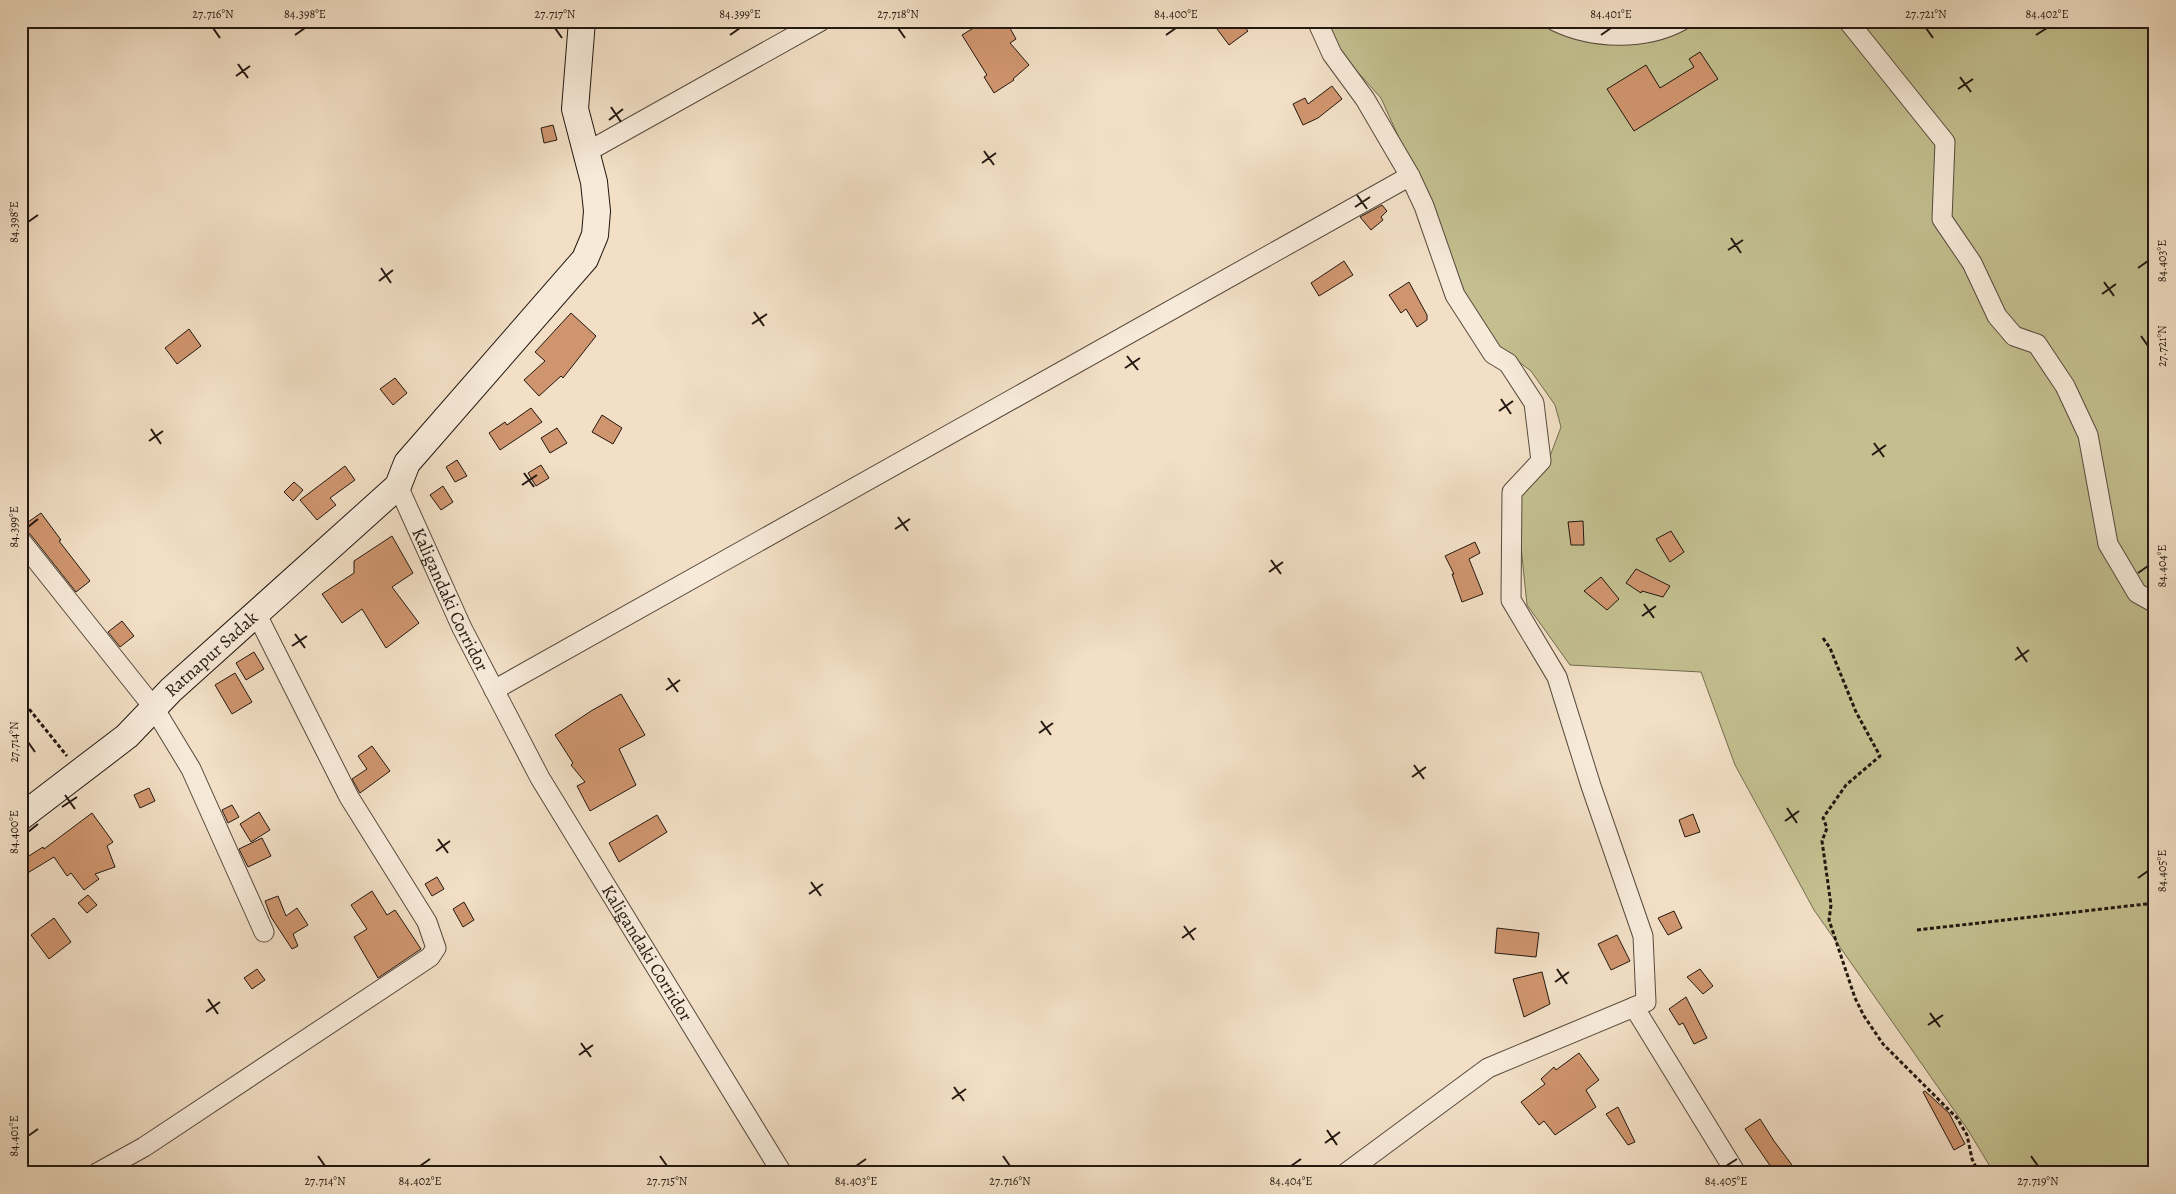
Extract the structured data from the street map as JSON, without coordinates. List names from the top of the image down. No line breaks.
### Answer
{"streets":{"main road":["Ratnapur Sadak"],"street":["Kaligandaki Corridor"]},"crossings":[["Kaligandaki Corridor","Ratnapur Sadak"]],"coordinates":["27.716°N","84.398°E","27.717°N","84.399°E","27.718°N","84.400°E","84.401°E","27.721°N","84.402°E","84.403°E","84.404°E","27.714°N","84.405°E","27.715°N","27.719°N"]}
